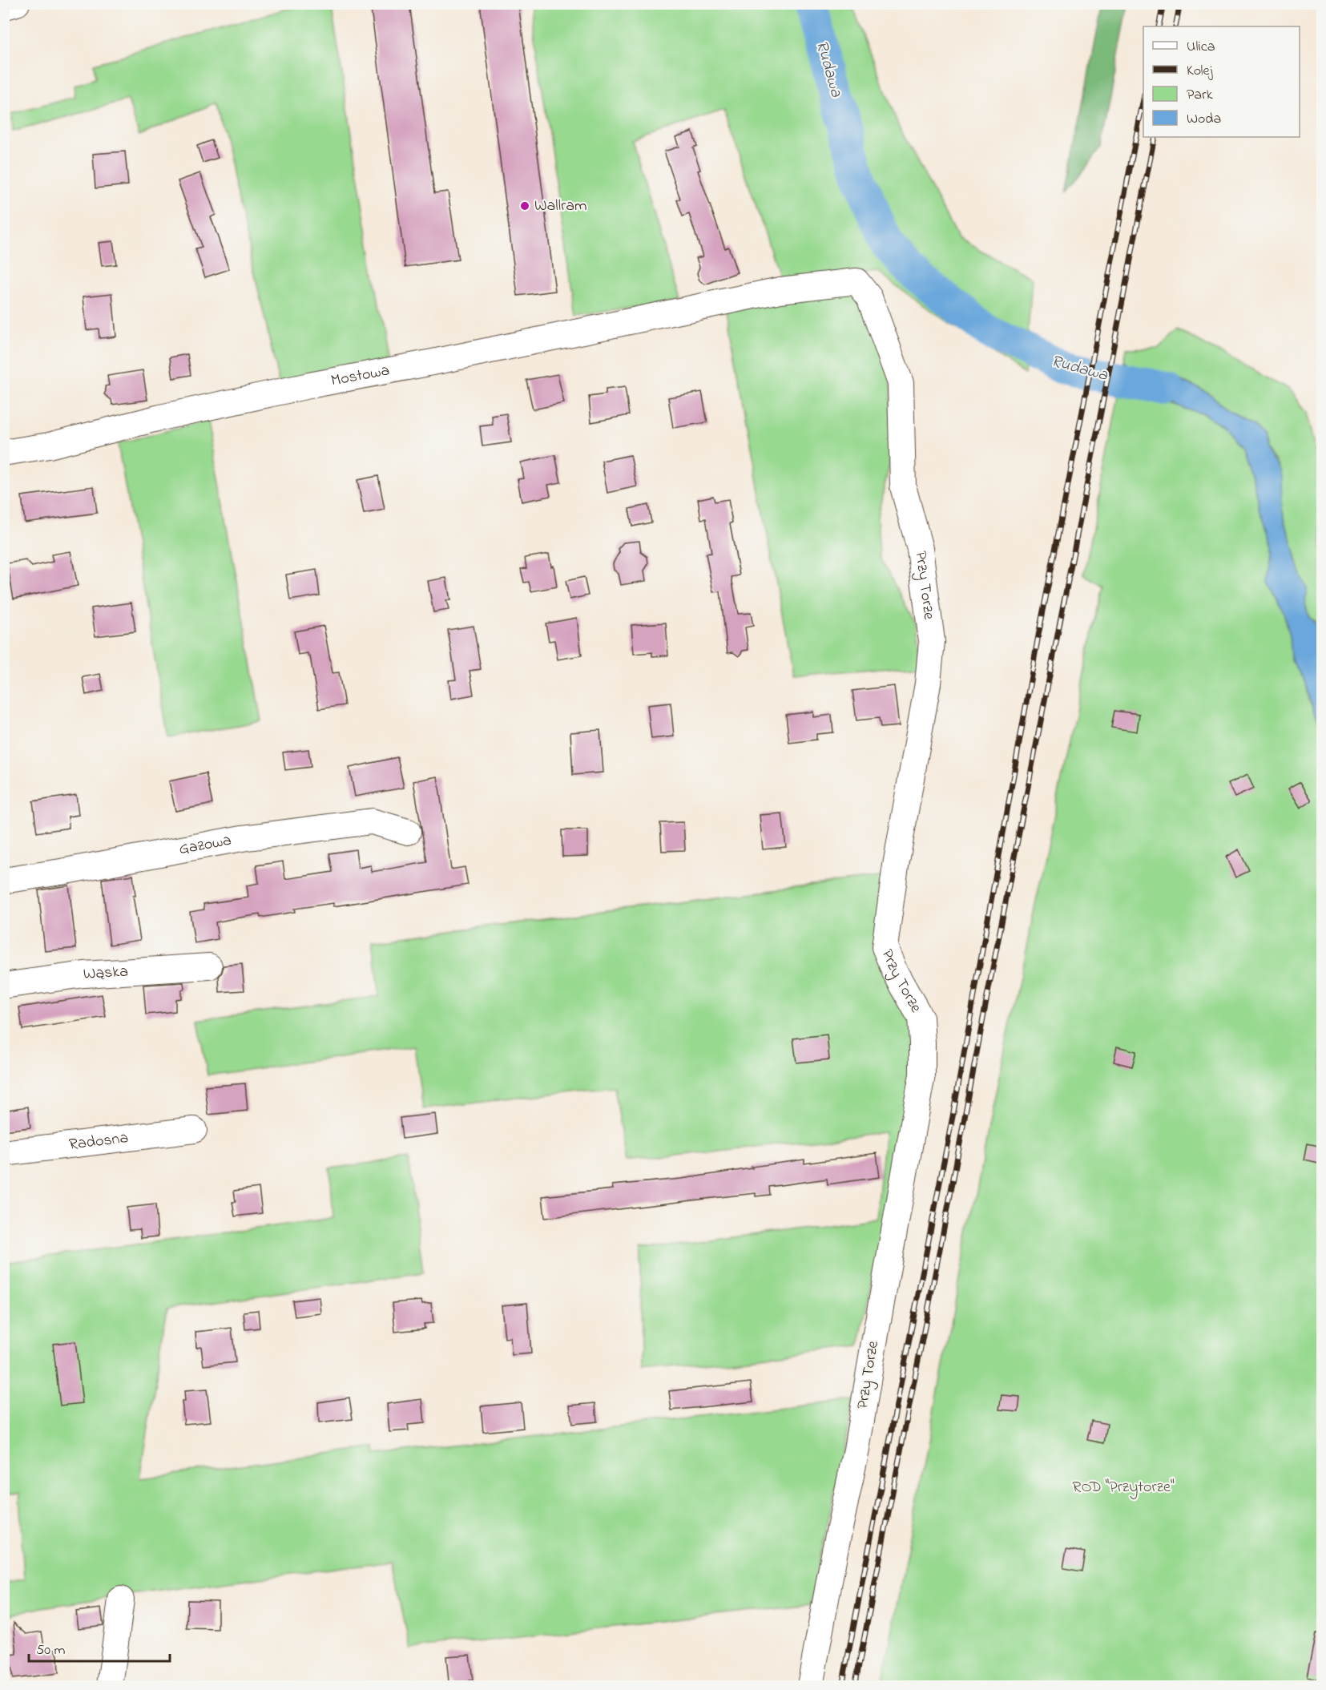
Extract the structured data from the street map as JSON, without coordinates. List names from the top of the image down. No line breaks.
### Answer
{"streets":{"street":["Mostowa","Przy Torze","Gazowa","Wąska","Radosna"]},"crossings":[["Mostowa","Przy Torze"]],"water":["Rudawa"],"parks":["ROD \"Przytorze\""],"places":["Wallram"],"legend":["Ulica","Kolej","Park","Woda"],"scale_bar":"50 m"}
